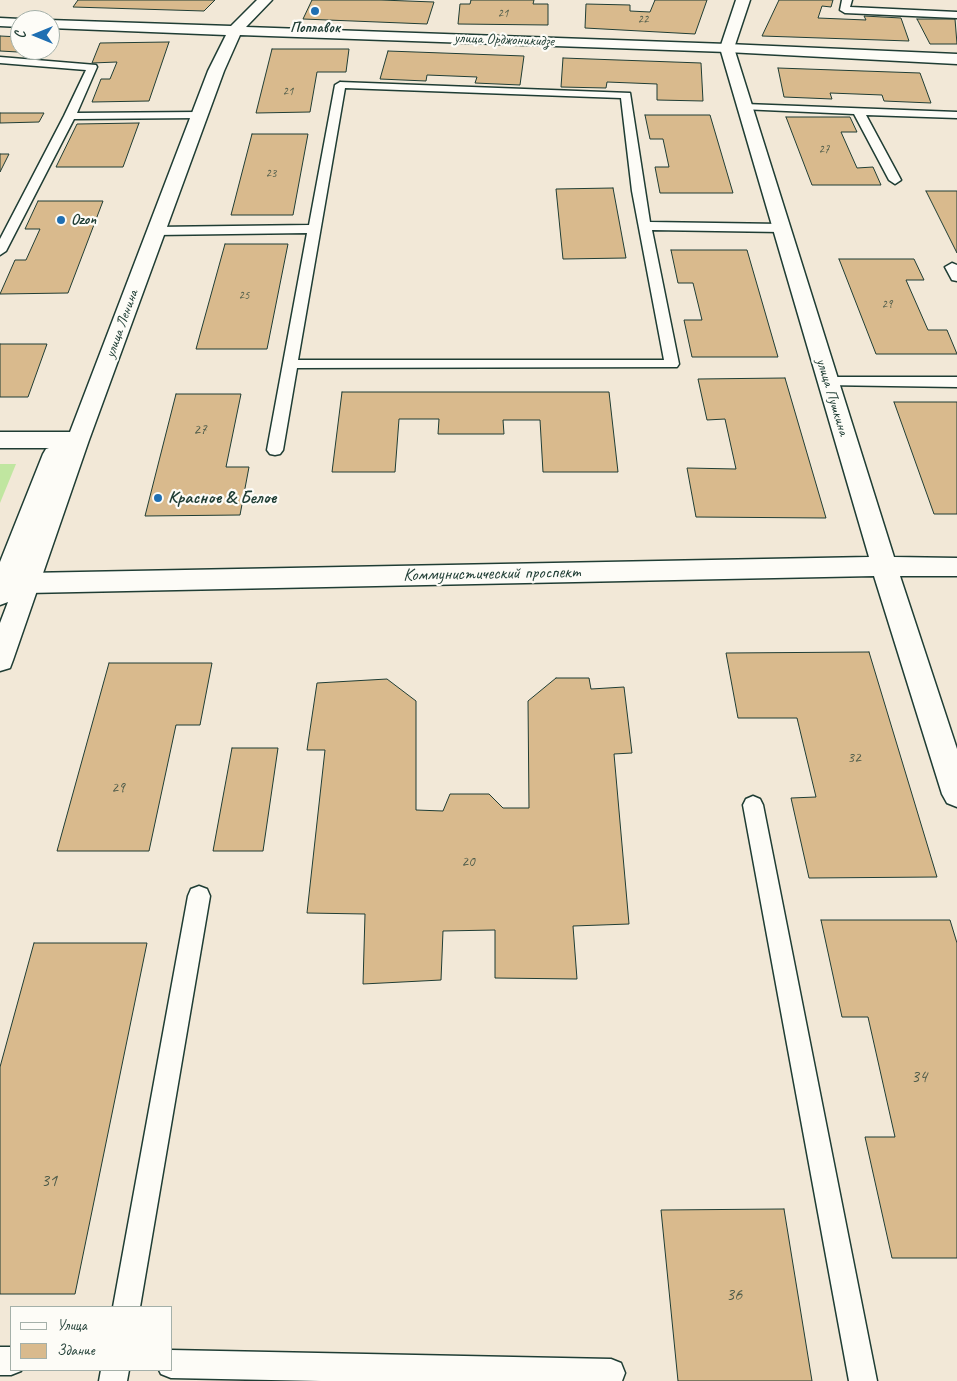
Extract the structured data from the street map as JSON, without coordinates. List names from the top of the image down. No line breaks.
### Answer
{"streets":{"street":["улица Орджоникидзе","улица Ленина","улица Пушкина","Коммунистический проспект"]},"crossings":[["улица Орджоникидзе","улица Ленина"],["улица Орджоникидзе","улица Пушкина"],["улица Ленина","Коммунистический проспект"],["улица Пушкина","Коммунистический проспект"]],"places":["Поплавок","Ozon","Красное & Белое"],"house_numbers":["21","22","21","27","23","25","29","27","32","29","20","34","31","36"],"legend":["Улица","Здание"],"north":"left"}
